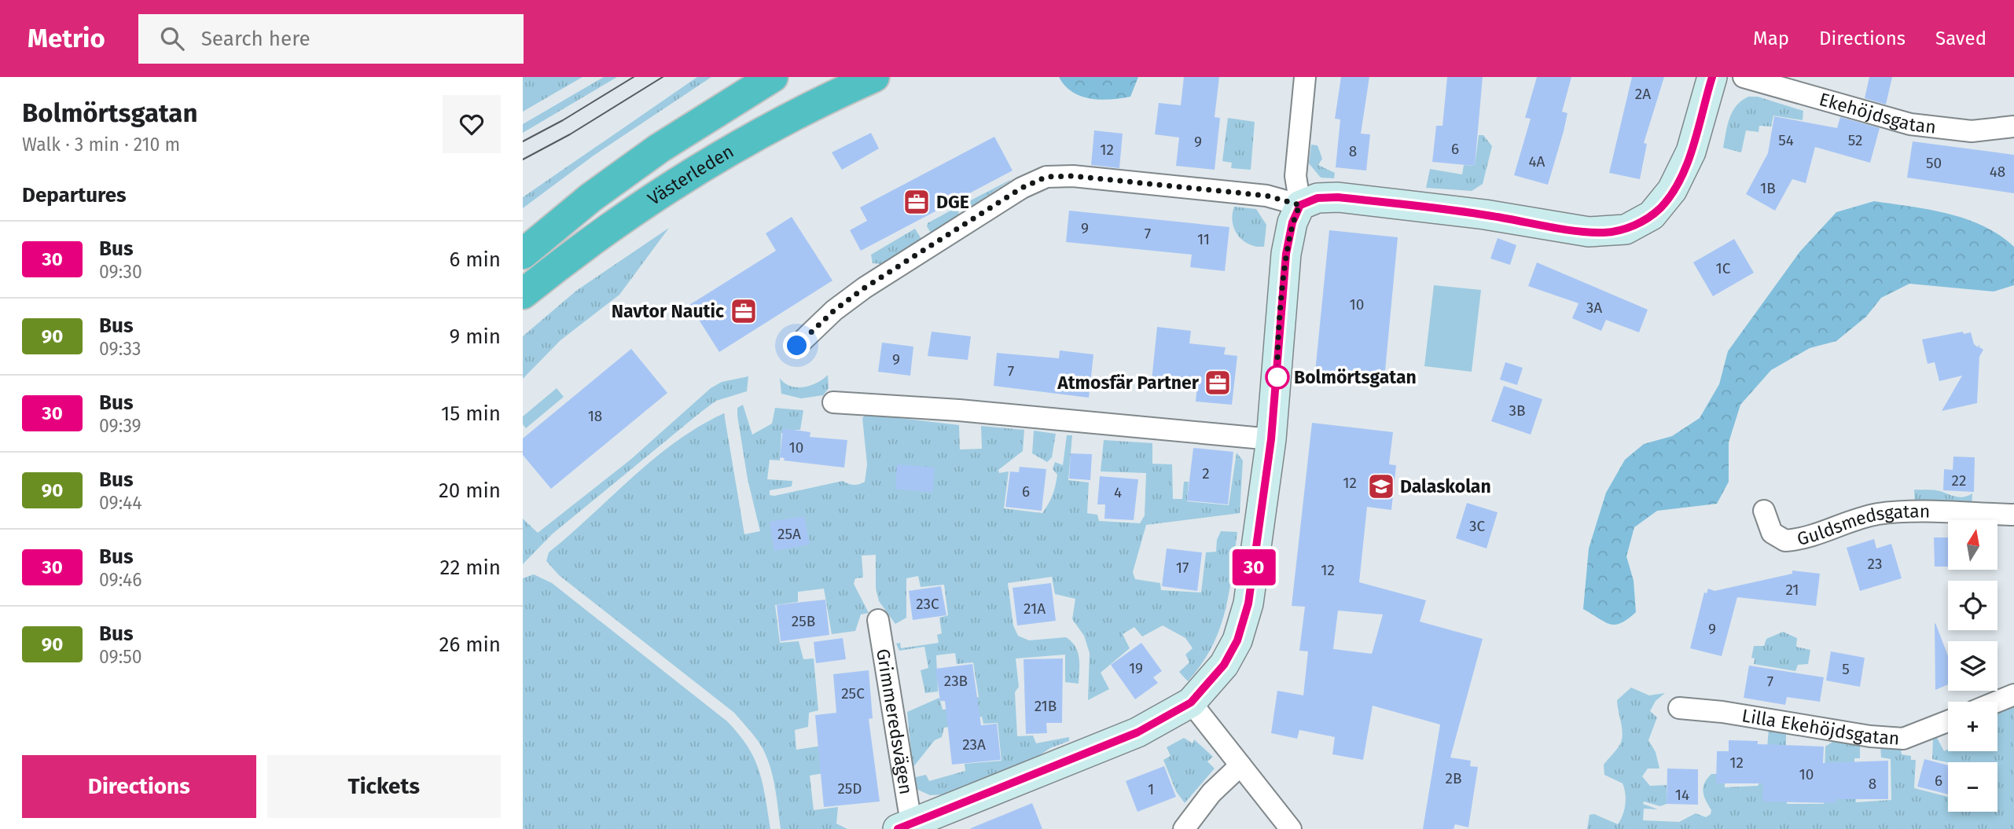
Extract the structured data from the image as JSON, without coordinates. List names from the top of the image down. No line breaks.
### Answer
{"streets":{"highway":["Västerleden"],"street":["Ekehöjdsgatan","Guldsmedsgatan","Grimmeredsvägen","Lilla Ekehöjdsgatan"]},"places":{"office":["DGE","Navtor Nautic","Atmosfär Partner"],"other":["Bolmörtsgatan"],"school or university":["Dalaskolan"]},"lines":["bus line 30"],"house_numbers":["2A","54","52","9","6","12","8","4A","50","48","1B","9","7","11","1C","10","3A","9","7","3B","18","10","2","22","12","6","4","3C","25A","23","17","12","21","23C","21A","25B","9","19","5","23B","7","25C","21B","23A","12","10","2B","6","8","25D","1","14"],"north":"top","page":{"header":"Metrio","search":"Search here","nav":["Map","Directions","Saved"],"heading":[["Bolmörtsgatan","Walk · 3 min · 210 m"],"Departures"],"on_map":"30","list":[{"mark":"30","name":"Bus","note":"09:30","value":"6 min"},{"mark":"90","name":"Bus","note":"09:33","value":"9 min"},{"mark":"30","name":"Bus","note":"09:39","value":"15 min"},{"mark":"90","name":"Bus","note":"09:44","value":"20 min"},{"mark":"30","name":"Bus","note":"09:46","value":"22 min"},{"mark":"90","name":"Bus","note":"09:50","value":"26 min"}],"map_buttons":["+","−"],"buttons":["Directions","Tickets"]}}
